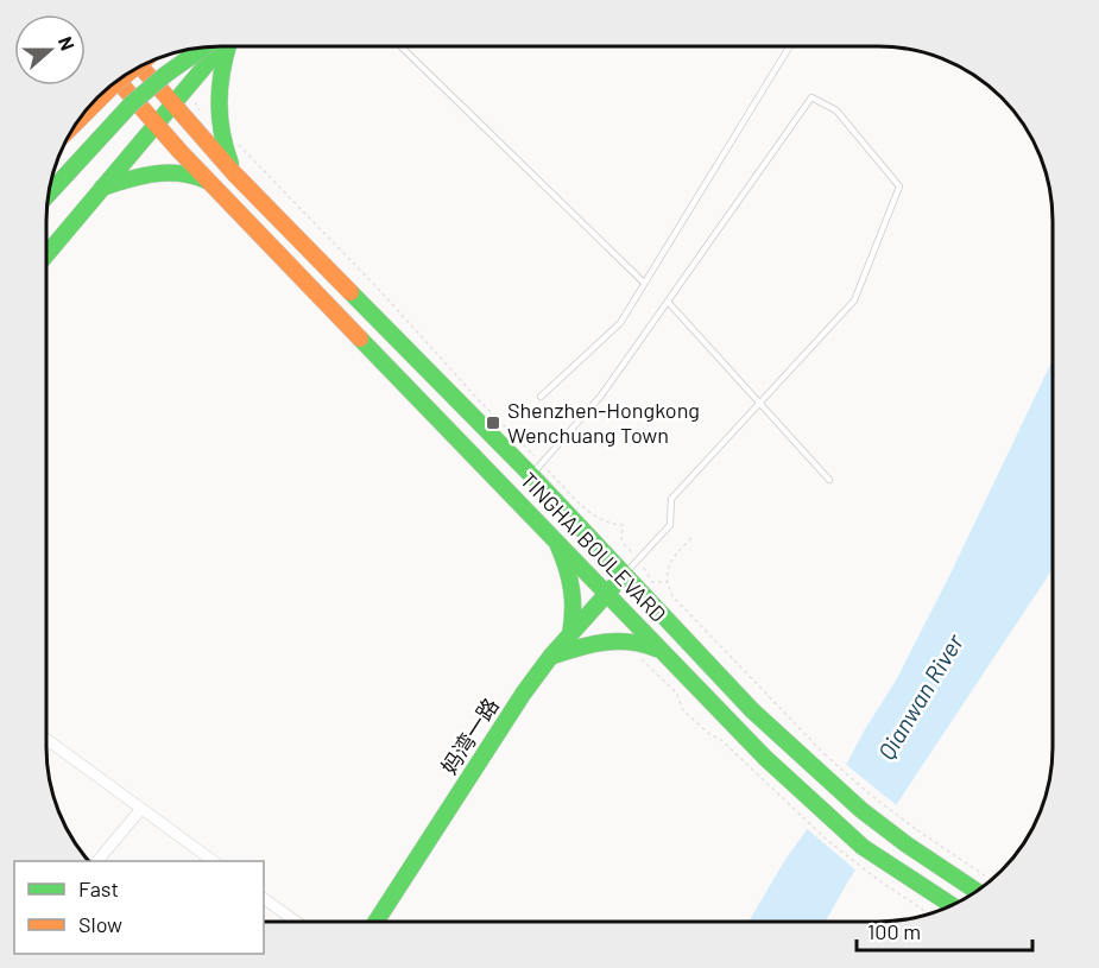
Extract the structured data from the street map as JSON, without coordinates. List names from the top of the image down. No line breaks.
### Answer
{"streets":{"main road":["TINGHAI BOULEVARD","妈湾一路"]},"crossings":[["TINGHAI BOULEVARD","妈湾一路"]],"water":["Qianwan River"],"places":{"transit":["Shenzhen-Hongkong Wenchuang Town"]},"legend":["Fast","Slow"],"scale_bar":"100 m","north":"right"}
